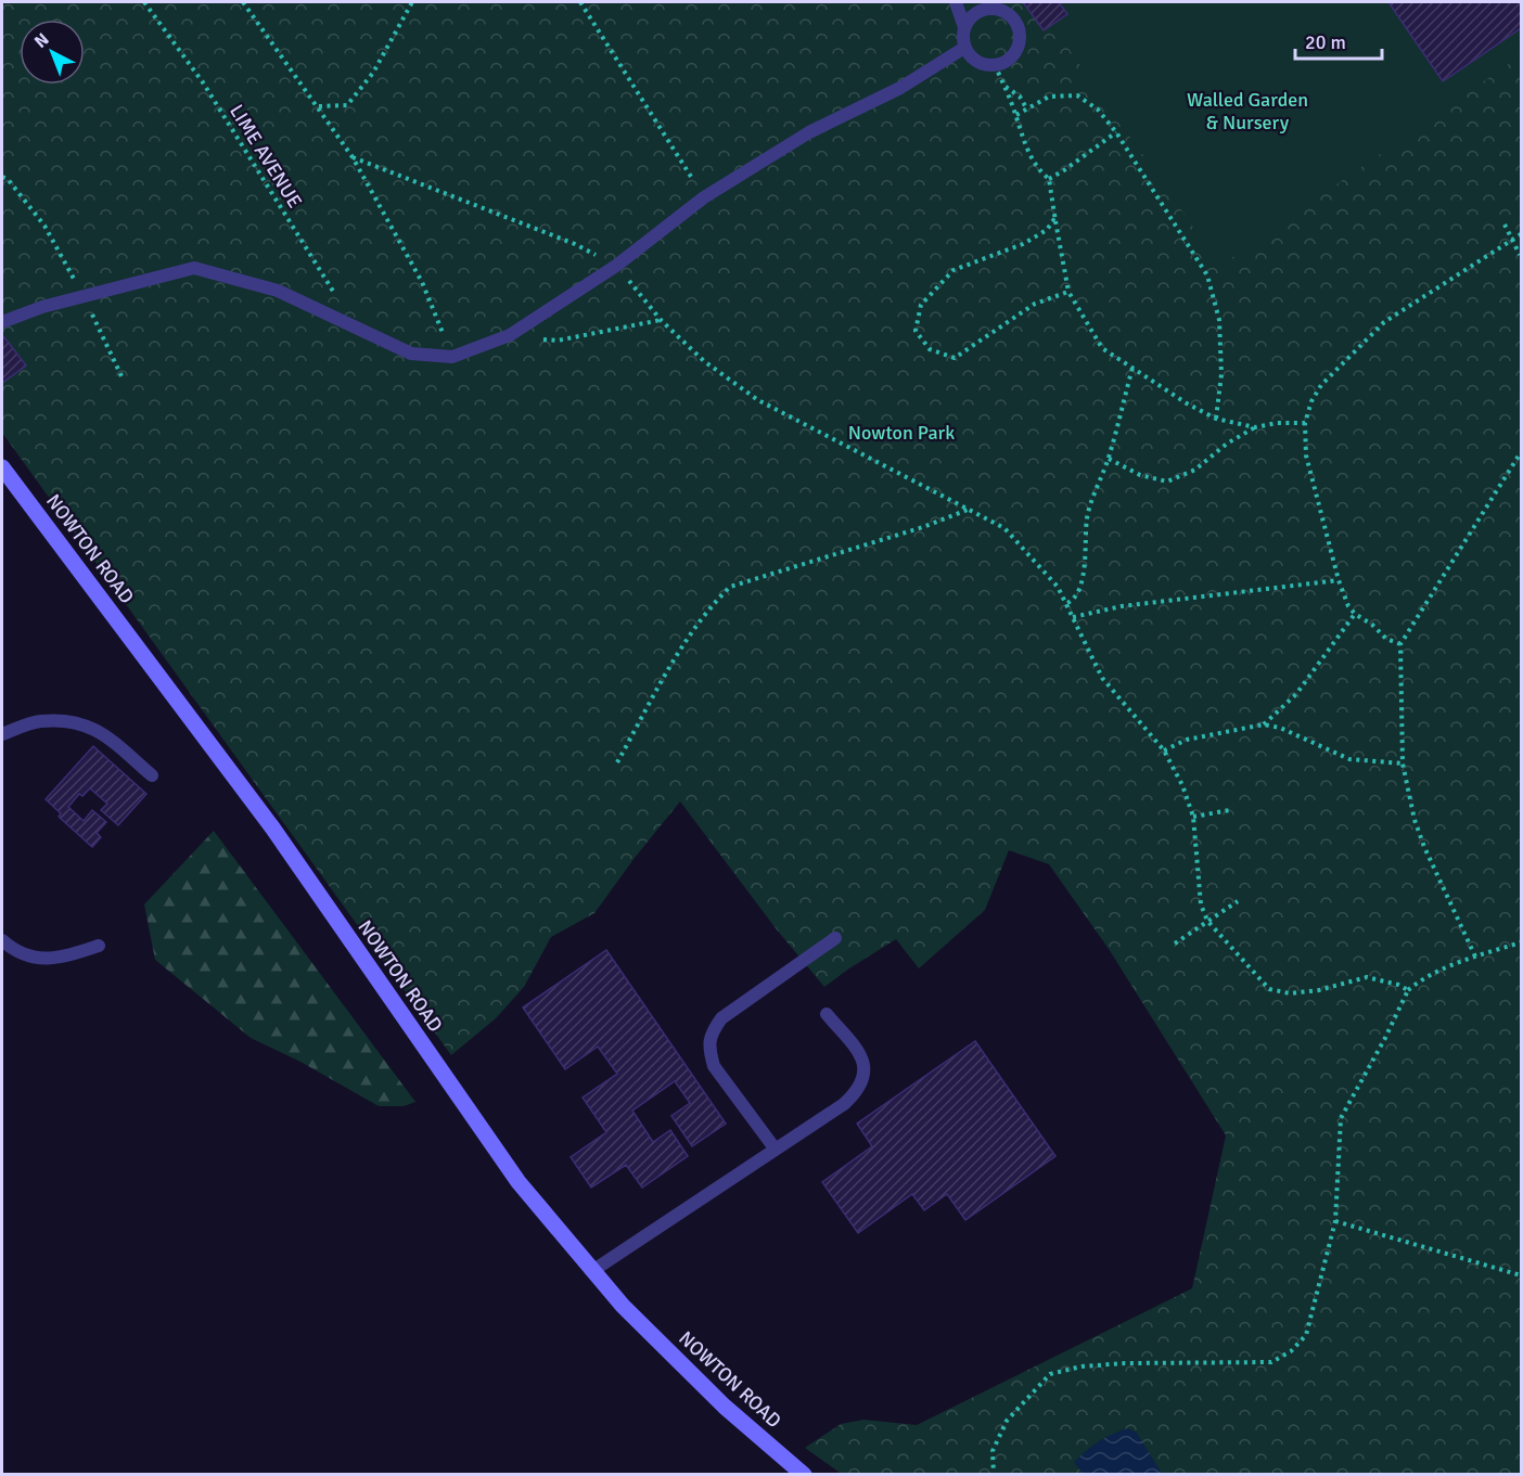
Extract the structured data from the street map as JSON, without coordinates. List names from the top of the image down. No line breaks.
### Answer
{"streets":{"street":["NOWTON ROAD"],"path":["LIME AVENUE"]},"parks":["Walled Garden & Nursery","Nowton Park"],"scale_bar":"20 m","north":"top left"}
